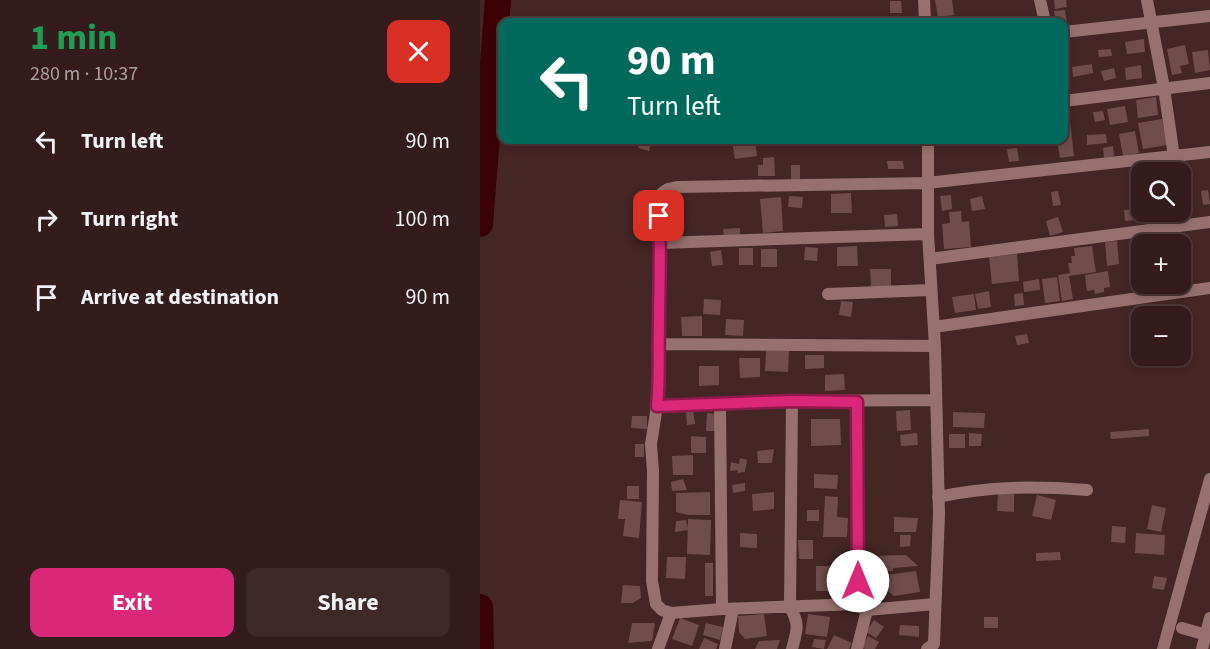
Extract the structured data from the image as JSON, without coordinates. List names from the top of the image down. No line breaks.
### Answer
{"page":{"heading":["1 min","280 m · 10:37"],"turn":["90 m","Turn left"],"list":[{"name":"Turn left","value":"90 m"},{"name":"Turn right","value":"100 m"},{"name":"Arrive at destination","value":"90 m"}],"map_buttons":["+","−"],"buttons":["Exit","Share"]}}
